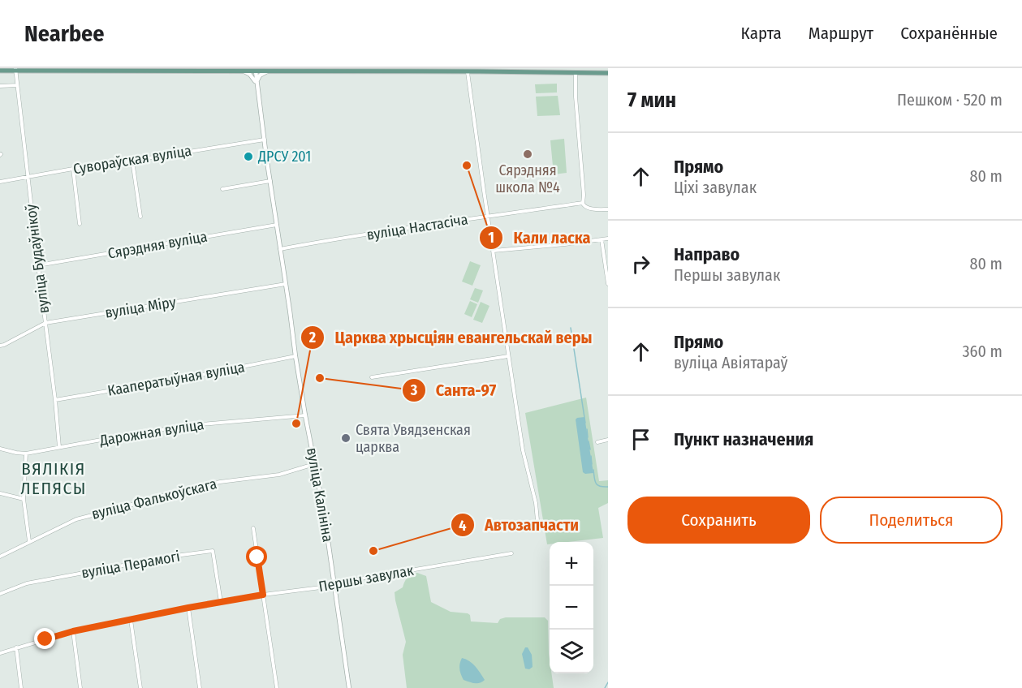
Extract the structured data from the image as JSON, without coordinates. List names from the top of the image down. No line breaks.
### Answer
{"streets":{"street":["Сувораўская вуліца","вуліца Настасіча","Сярэдняя вуліца","вуліца Будаўнікоў","вуліца Міру","Кааператыўная вуліца","Дарожная вуліца","вуліца Калініна","вуліца Фалькоўскага","вуліца Перамогі","Першы завулак"]},"crossings":[["Сувораўская вуліца","вуліца Будаўнікоў"],["Сувораўская вуліца","вуліца Калініна"],["вуліца Настасіча","вуліца Калініна"],["Сярэдняя вуліца","вуліца Будаўнікоў"],["Сярэдняя вуліца","вуліца Калініна"],["вуліца Будаўнікоў","вуліца Міру"],["вуліца Будаўнікоў","Кааператыўная вуліца"],["вуліца Будаўнікоў","Дарожная вуліца"],["вуліца Міру","вуліца Калініна"],["Кааператыўная вуліца","вуліца Калініна"],["Дарожная вуліца","вуліца Калініна"],["вуліца Калініна","вуліца Фалькоўскага"],["вуліца Калініна","Першы завулак"],["вуліца Перамогі","Першы завулак"]],"districts":["ВЯЛІКІЯ ЛЕПЯСЫ"],"places":["Сярэдняя школа №4","ДРСУ 201","Кали ласка","Санта-97","Царква хрысціян евангельскай веры","Свята Увядзенская царква","Автозапчасти"],"page":{"header":"Nearbee","nav":["Карта","Маршрут","Сохранённые"],"heading":["7 мин","Пешком · 520 m"],"list":[["Прямо","Ціхі завулак","80 m"],["Направо","Першы завулак","80 m"],["Прямо","вуліца Авіятараў","360 m"],"Пункт назначения"],"buttons":["Сохранить","Поделиться"],"map_buttons":["+","−"]}}
